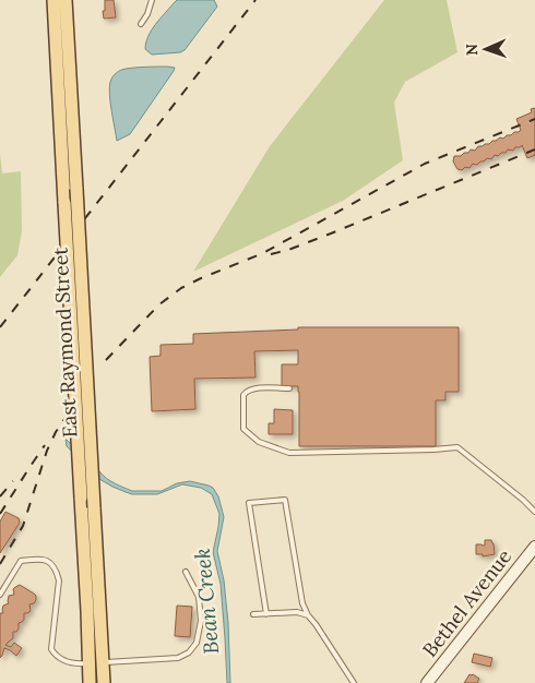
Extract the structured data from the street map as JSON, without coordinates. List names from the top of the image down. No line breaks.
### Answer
{"streets":{"main road":["East Raymond Street"],"street":["Bethel Avenue"]},"water":["Bean Creek"],"north":"left"}
